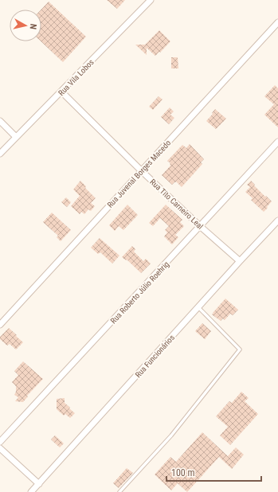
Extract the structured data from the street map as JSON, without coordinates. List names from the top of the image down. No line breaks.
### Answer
{"streets":{"street":["Rua Vila Lobos","Rua Juvenal Borges Macedo","Rua Tito Carneiro Leal","Rua Roberto Júlio Roehrig","Rua Funcionários"]},"crossings":[["Rua Vila Lobos","Rua Tito Carneiro Leal"],["Rua Juvenal Borges Macedo","Rua Tito Carneiro Leal"],["Rua Tito Carneiro Leal","Rua Roberto Júlio Roehrig"],["Rua Tito Carneiro Leal","Rua Funcionários"]],"scale_bar":"100 m","north":"right"}
